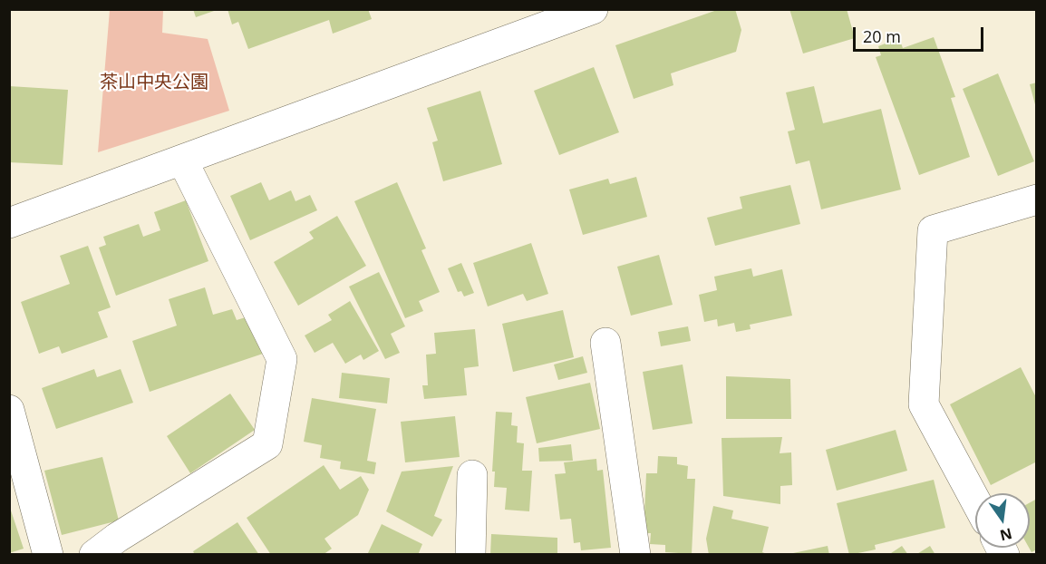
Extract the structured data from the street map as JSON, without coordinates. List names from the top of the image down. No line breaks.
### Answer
{"parks":["茶山中央公園"],"scale_bar":"20 m","north":"bottom"}
